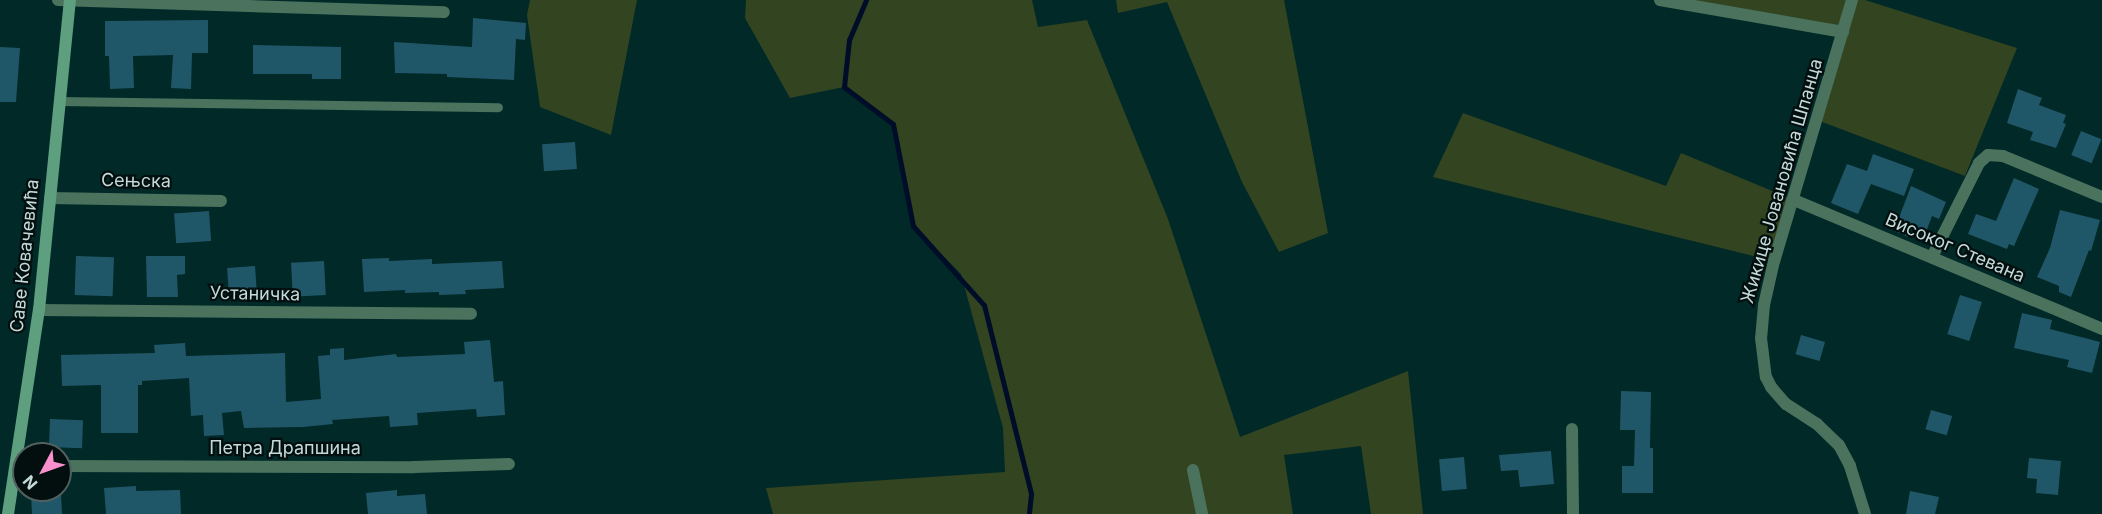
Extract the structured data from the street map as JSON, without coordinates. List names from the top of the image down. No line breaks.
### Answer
{"streets":{"street":["Сењска","Жикице Јовановића Шпанца","Високог Стевана","Саве Ковачевића","Устаничка","Петра Драпшина"]},"crossings":[["Сењска","Саве Ковачевића"],["Жикице Јовановића Шпанца","Високог Стевана"],["Саве Ковачевића","Устаничка"]],"north":"bottom left"}
